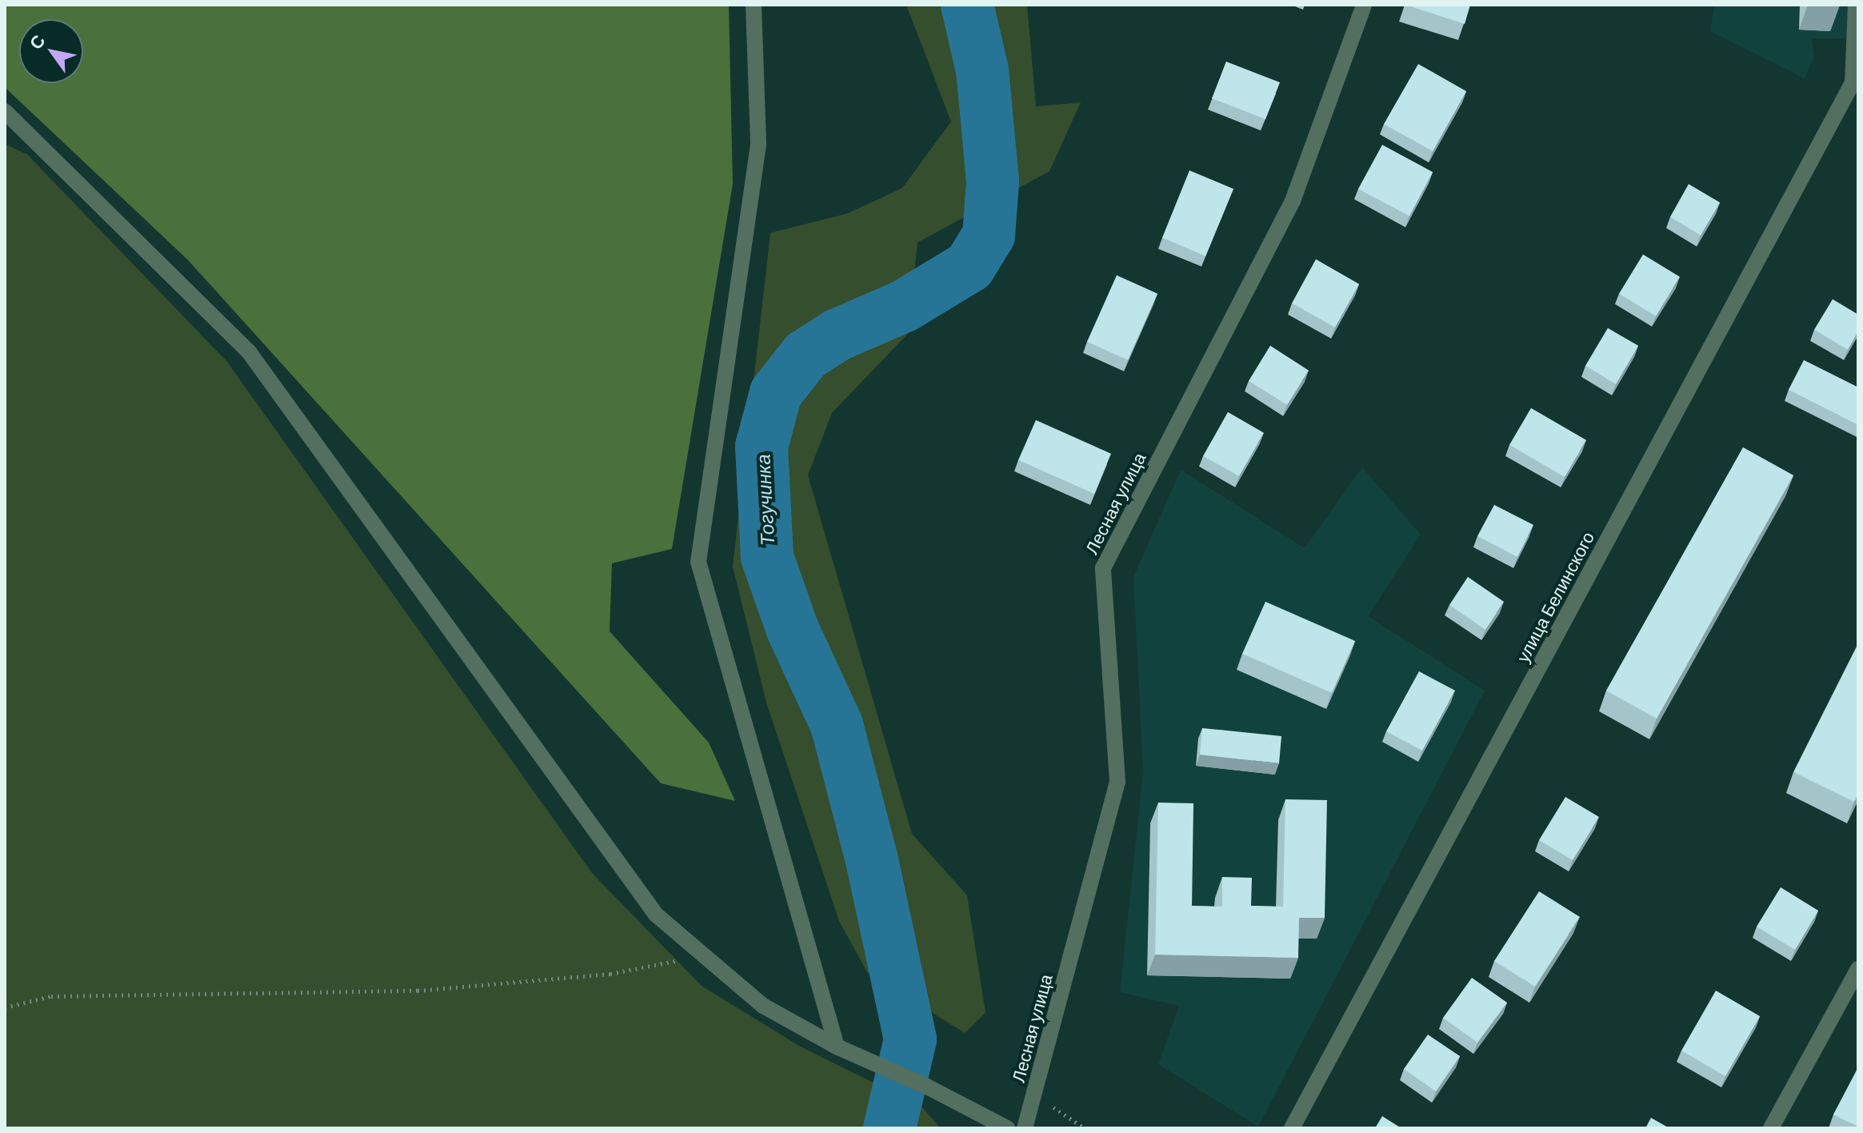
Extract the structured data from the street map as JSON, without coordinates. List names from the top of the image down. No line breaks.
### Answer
{"streets":{"street":["Лесная улица","улица Белинского"]},"water":["Тогучинка"],"north":"top left"}
